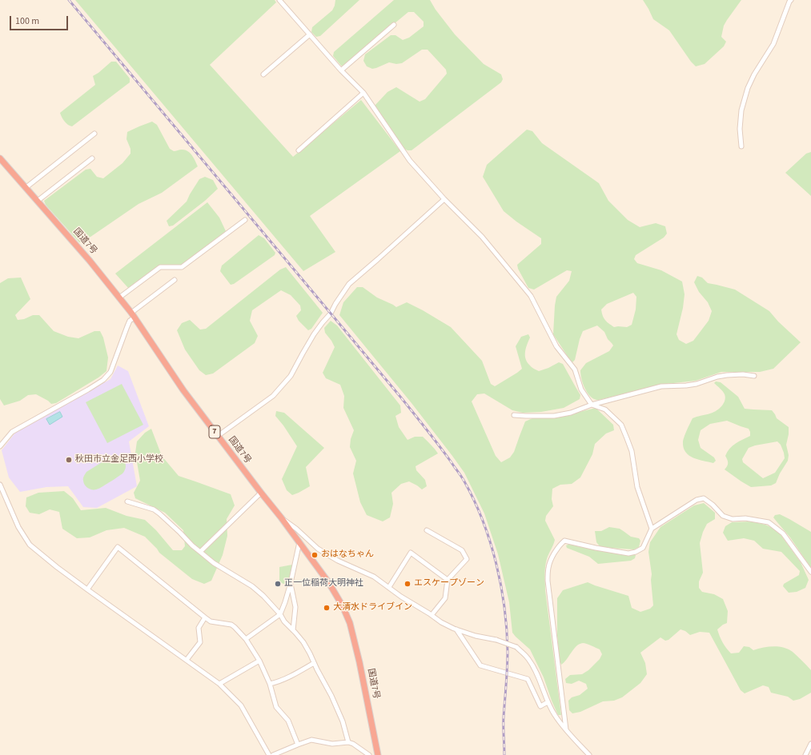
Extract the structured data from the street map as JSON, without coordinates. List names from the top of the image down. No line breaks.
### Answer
{"streets":{"highway":["国道7号","7"]},"places":["秋田市立金足西小学校","おはなちゃん","正一位稲荷大明神社","エスケープゾーン","大清水ドライブイン"],"scale_bar":"100 m"}
